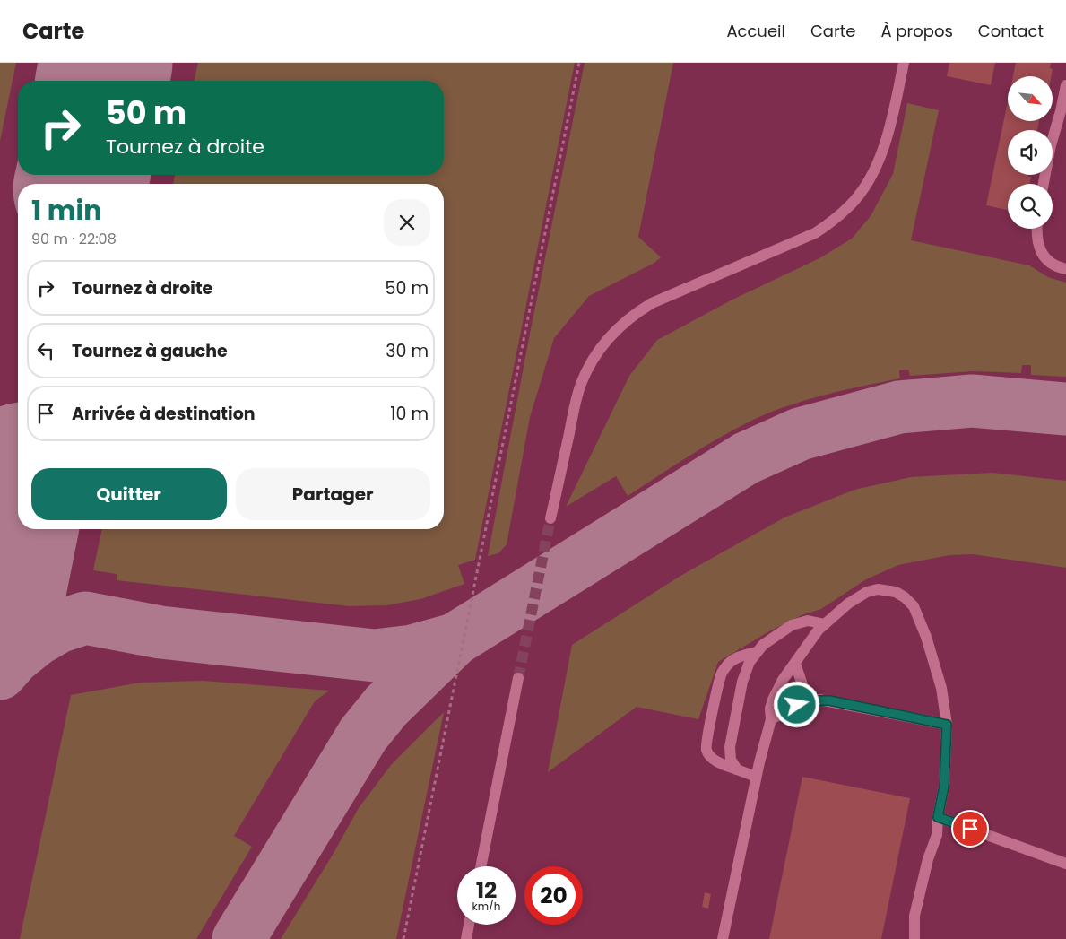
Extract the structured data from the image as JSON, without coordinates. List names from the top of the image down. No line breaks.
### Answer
{"north":"bottom right","page":{"header":"Carte","nav":["Accueil","Carte","À propos","Contact"],"turn":["50 m","Tournez à droite"],"heading":["1 min","90 m · 22:08"],"list":[{"name":"Tournez à droite","value":"50 m"},{"name":"Tournez à gauche","value":"30 m"},{"name":"Arrivée à destination","value":"10 m"}],"buttons":["Quitter","Partager"],"speed":"12 km/h","limit":"20"}}
